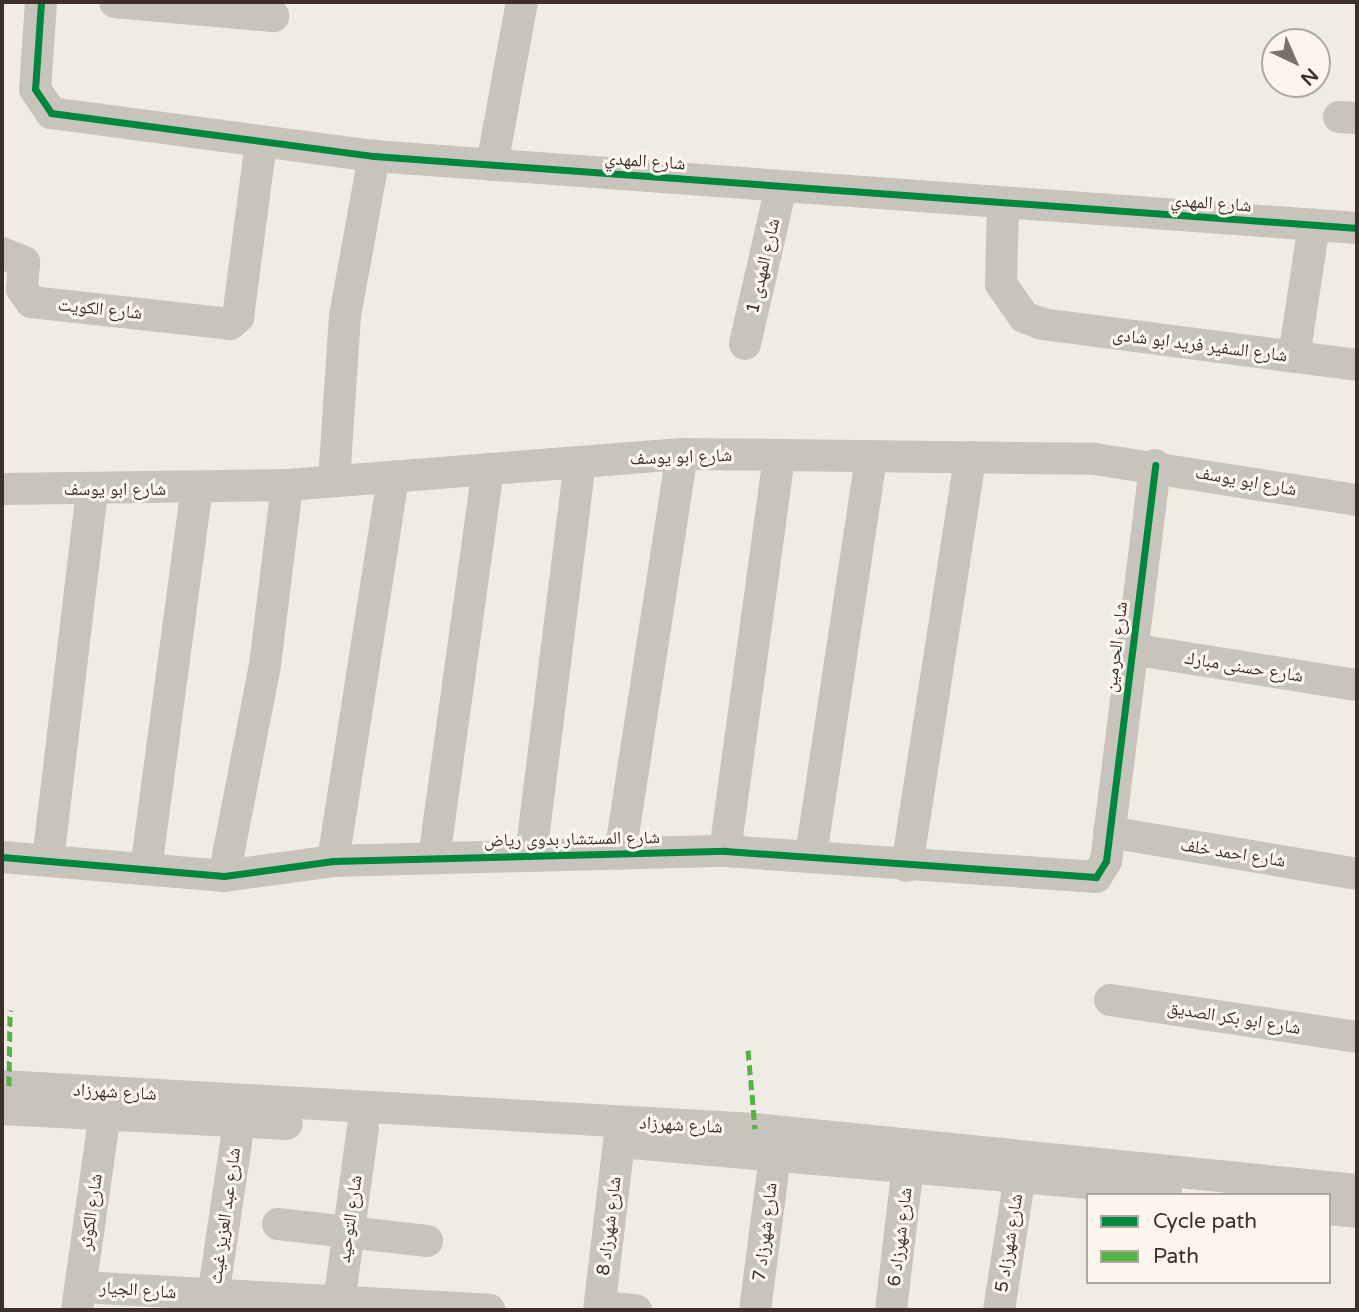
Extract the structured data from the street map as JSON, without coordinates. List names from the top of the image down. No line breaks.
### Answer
{"streets":{"street":["شارع المهدي","شارع المهدى 1","شارع الكويت","شارع السفير فريد ابو شادى","شارع ابو يوسف","شارع الحرمين","شارع حسنى مبارك","شارع المستشار بدوى رياض","شارع احمد خلف","شارع ابو بكر الصديق","شارع شهرزاد","شارع الكوثر","شارع عبد العزيز غيث","شارع التوحيد","شارع شهرزاد 8","شارع شهرزاد 7","شارع شهرزاد 6","شارع شهرزاد 5","شارع الجيار"]},"crossings":[["شارع المهدي","شارع المهدى 1"],["شارع المهدي","شارع الكويت"],["شارع المهدي","شارع السفير فريد ابو شادى"],["شارع ابو يوسف","شارع الحرمين"],["شارع الحرمين","شارع حسنى مبارك"],["شارع الحرمين","شارع المستشار بدوى رياض"],["شارع الحرمين","شارع احمد خلف"],["شارع المستشار بدوى رياض","شارع احمد خلف"],["شارع شهرزاد","شارع الكوثر"],["شارع شهرزاد","شارع عبد العزيز غيث"],["شارع شهرزاد","شارع التوحيد"],["شارع شهرزاد","شارع شهرزاد 8"],["شارع شهرزاد","شارع شهرزاد 7"],["شارع شهرزاد","شارع شهرزاد 6"],["شارع شهرزاد","شارع شهرزاد 5"],["شارع الكوثر","شارع الجيار"],["شارع عبد العزيز غيث","شارع الجيار"],["شارع التوحيد","شارع الجيار"]],"legend":["Cycle path","Path"],"north":"bottom right"}
